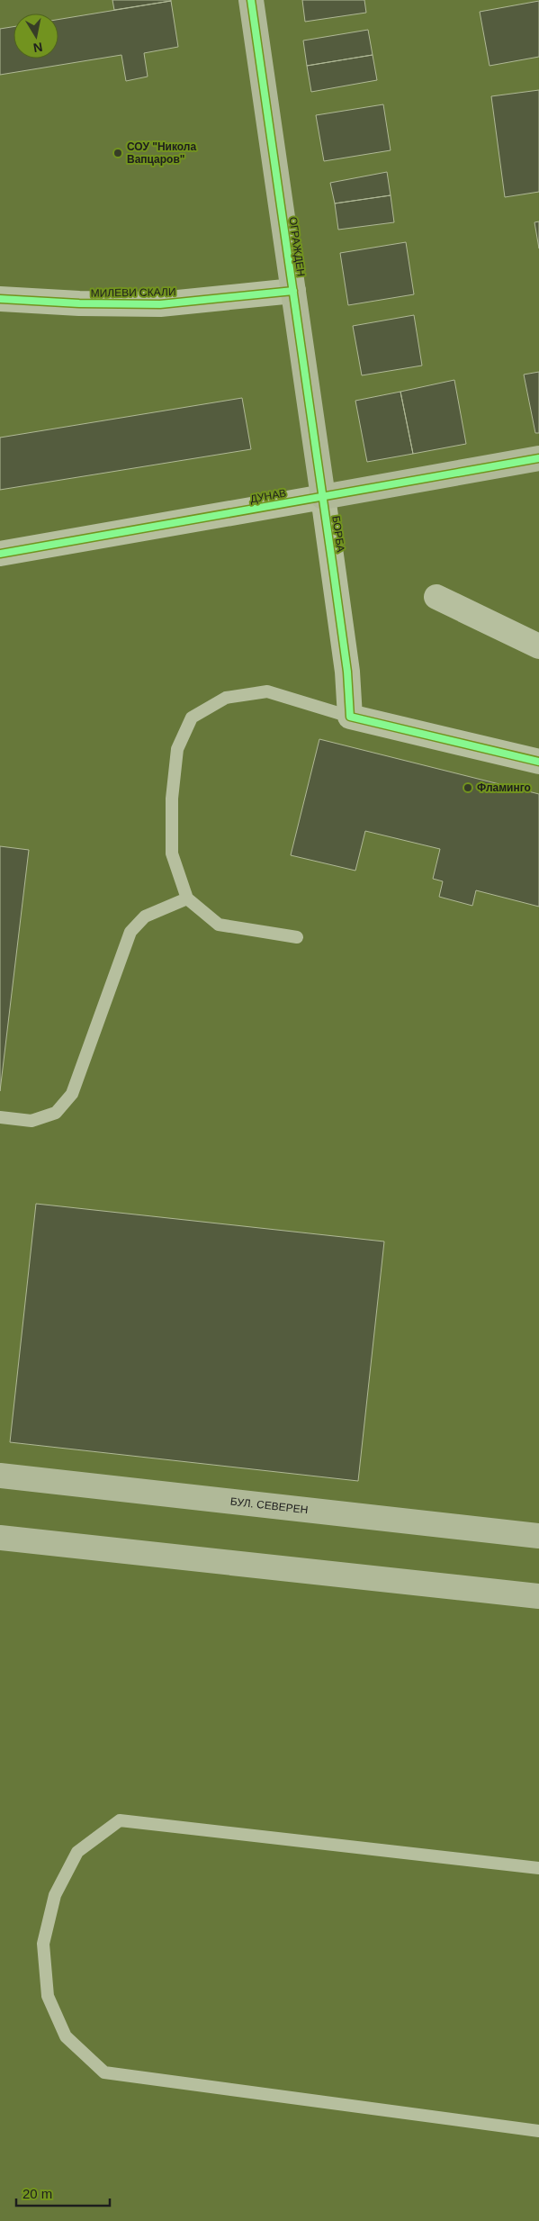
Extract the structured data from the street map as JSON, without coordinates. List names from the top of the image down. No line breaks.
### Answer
{"streets":{"main road":["ОГРАЖДЕН","ДУНАВ","БУЛ. СЕВЕРЕН"],"street":["МИЛЕВИ СКАЛИ","БОРБА"]},"crossings":[["ОГРАЖДЕН","МИЛЕВИ СКАЛИ"],["ОГРАЖДЕН","ДУНАВ"],["ОГРАЖДЕН","БОРБА"],["ДУНАВ","БОРБА"]],"places":["СОУ \"Никола Вапцаров\"","Фламинго"],"scale_bar":"20 m","north":"bottom"}
